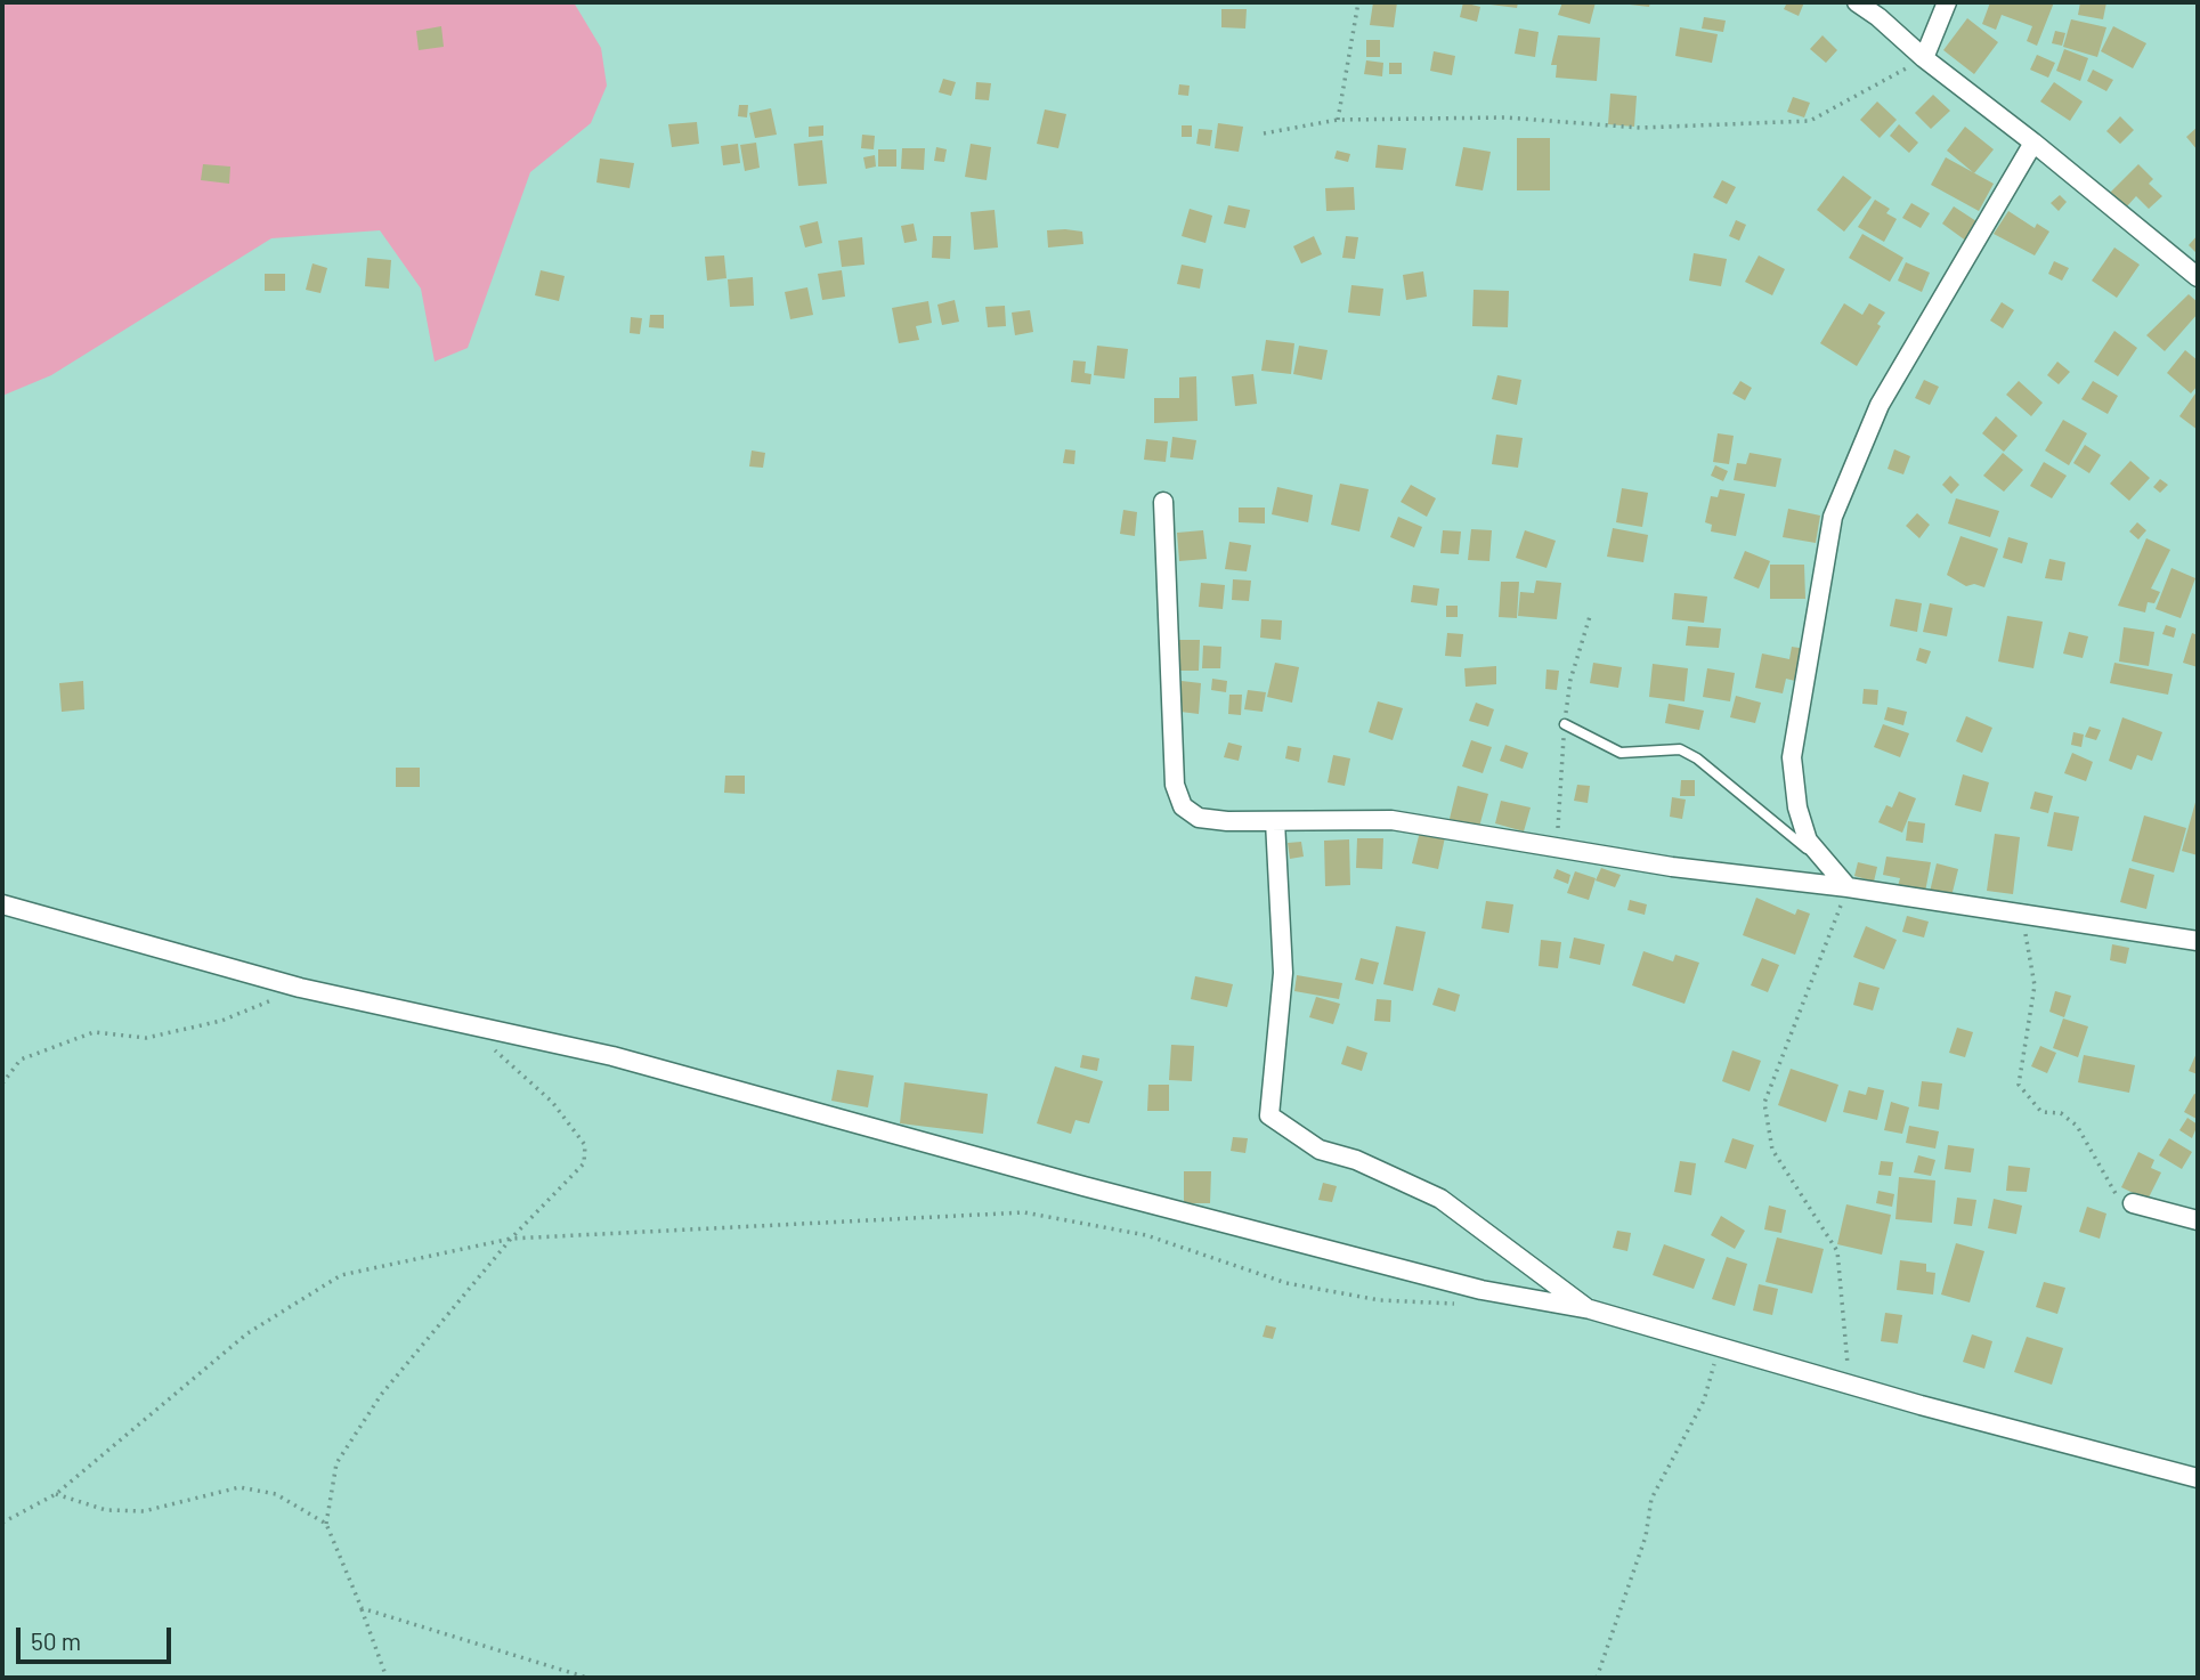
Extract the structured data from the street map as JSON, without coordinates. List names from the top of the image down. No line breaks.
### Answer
{"scale_bar":"50 m"}
